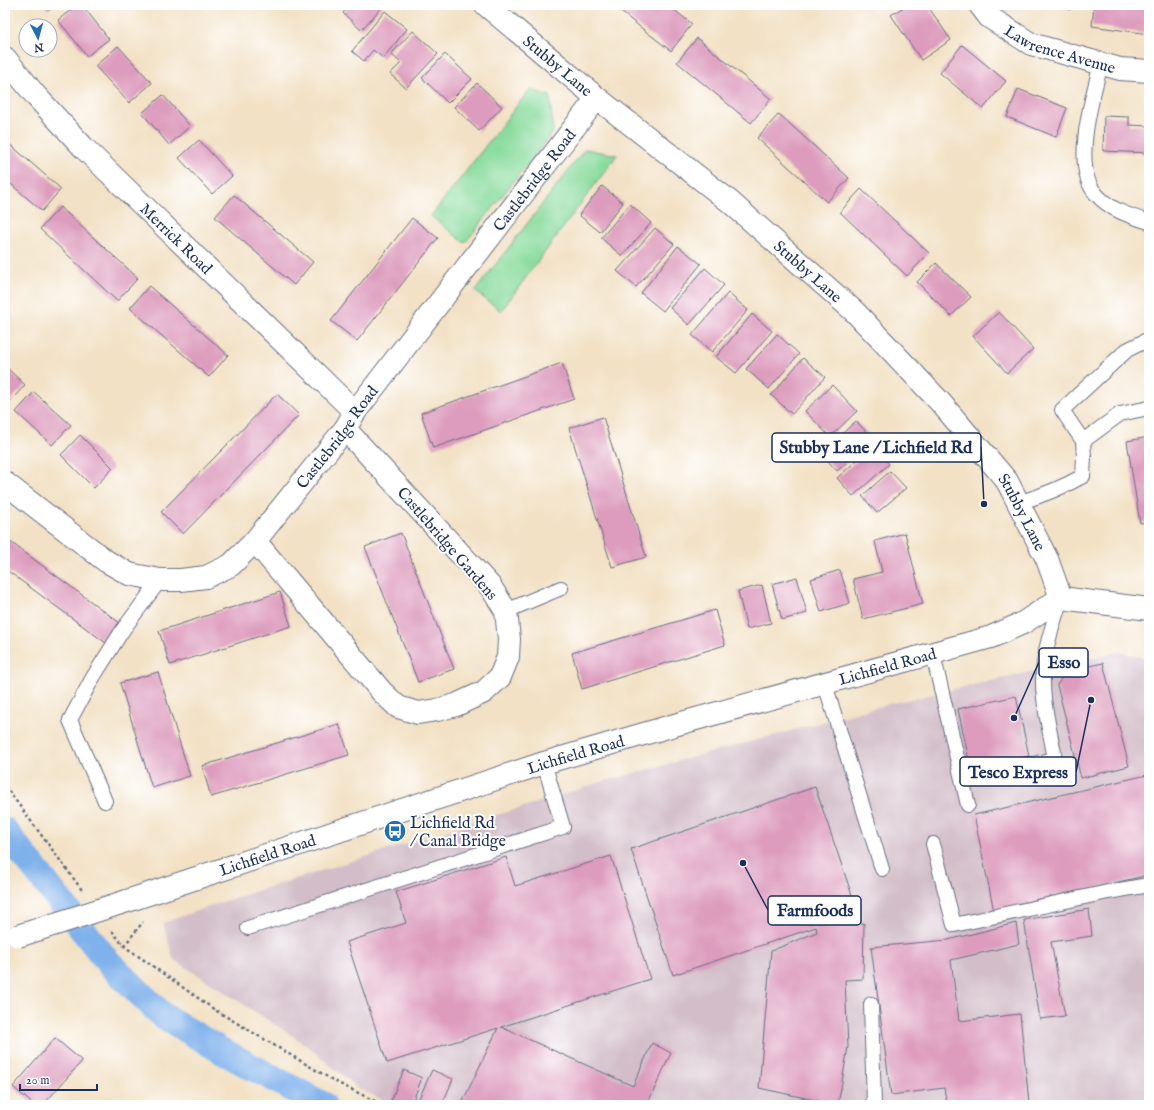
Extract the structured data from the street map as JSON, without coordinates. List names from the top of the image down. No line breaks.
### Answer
{"streets":{"street":["Lawrence Avenue","Stubby Lane","Castlebridge Road","Merrick Road","Castlebridge Gardens","Lichfield Road"]},"crossings":[["Stubby Lane","Castlebridge Road"],["Stubby Lane","Lichfield Road"],["Castlebridge Road","Merrick Road"],["Castlebridge Road","Castlebridge Gardens"],["Merrick Road","Castlebridge Gardens"]],"places":{"other":["Stubby Lane / Lichfield Rd","Tesco Express","Esso","Farmfoods"],"bus stop":["Lichfield Rd / Canal Bridge"]},"scale_bar":"20 m","north":"bottom"}
